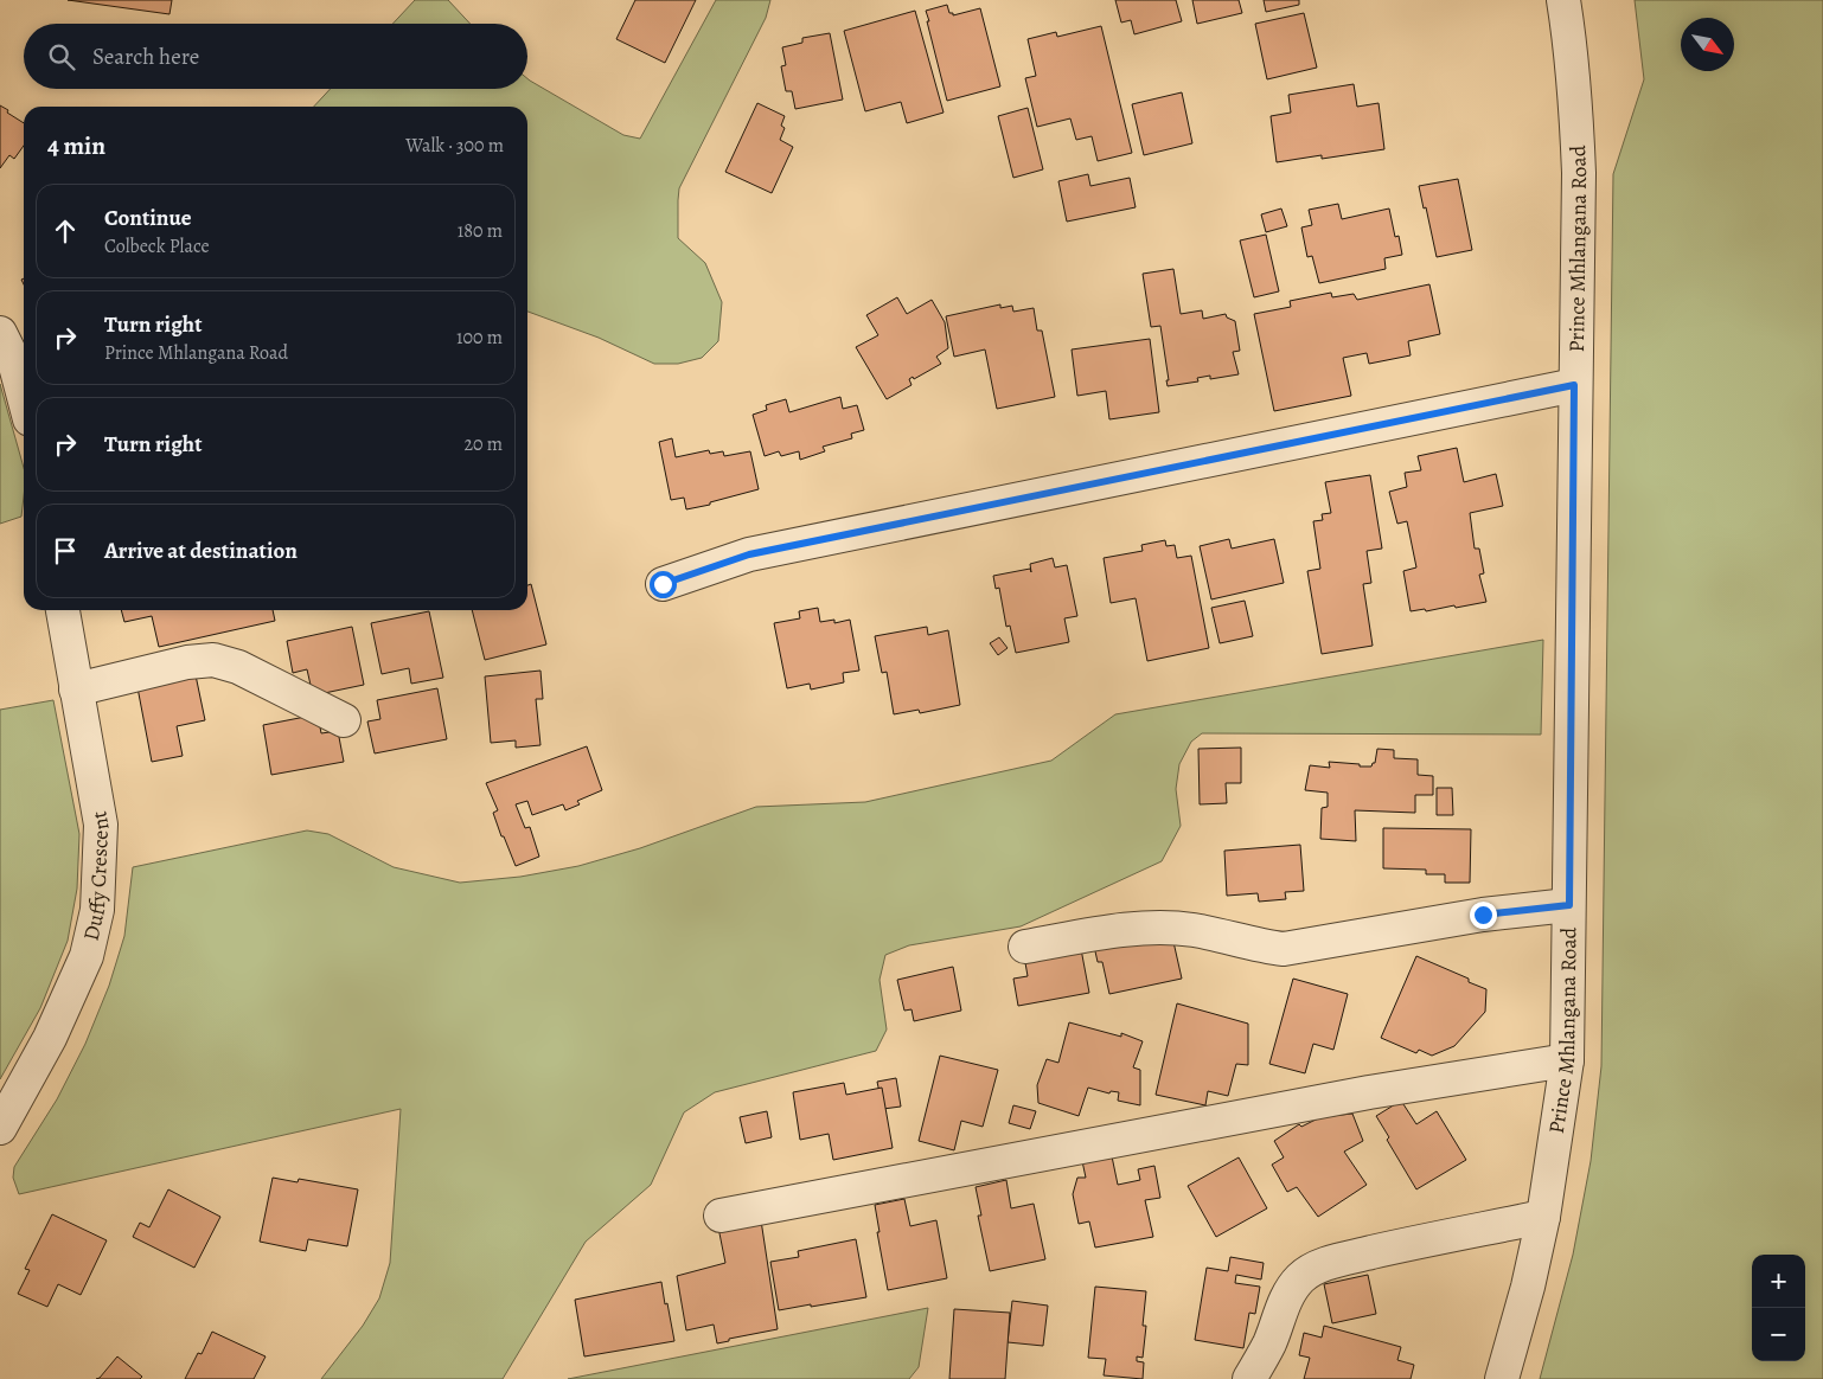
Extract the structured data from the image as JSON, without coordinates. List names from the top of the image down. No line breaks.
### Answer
{"streets":{"street":["Prince Mhlangana Road","Duffy Crescent"]},"north":"bottom right","page":{"search":"Search here","heading":["4 min","Walk · 300 m"],"list":[["Continue","Colbeck Place","180 m"],["Turn right","Prince Mhlangana Road","100 m"],["Turn right","20 m"],"Arrive at destination"],"map_buttons":["+","−"]}}
